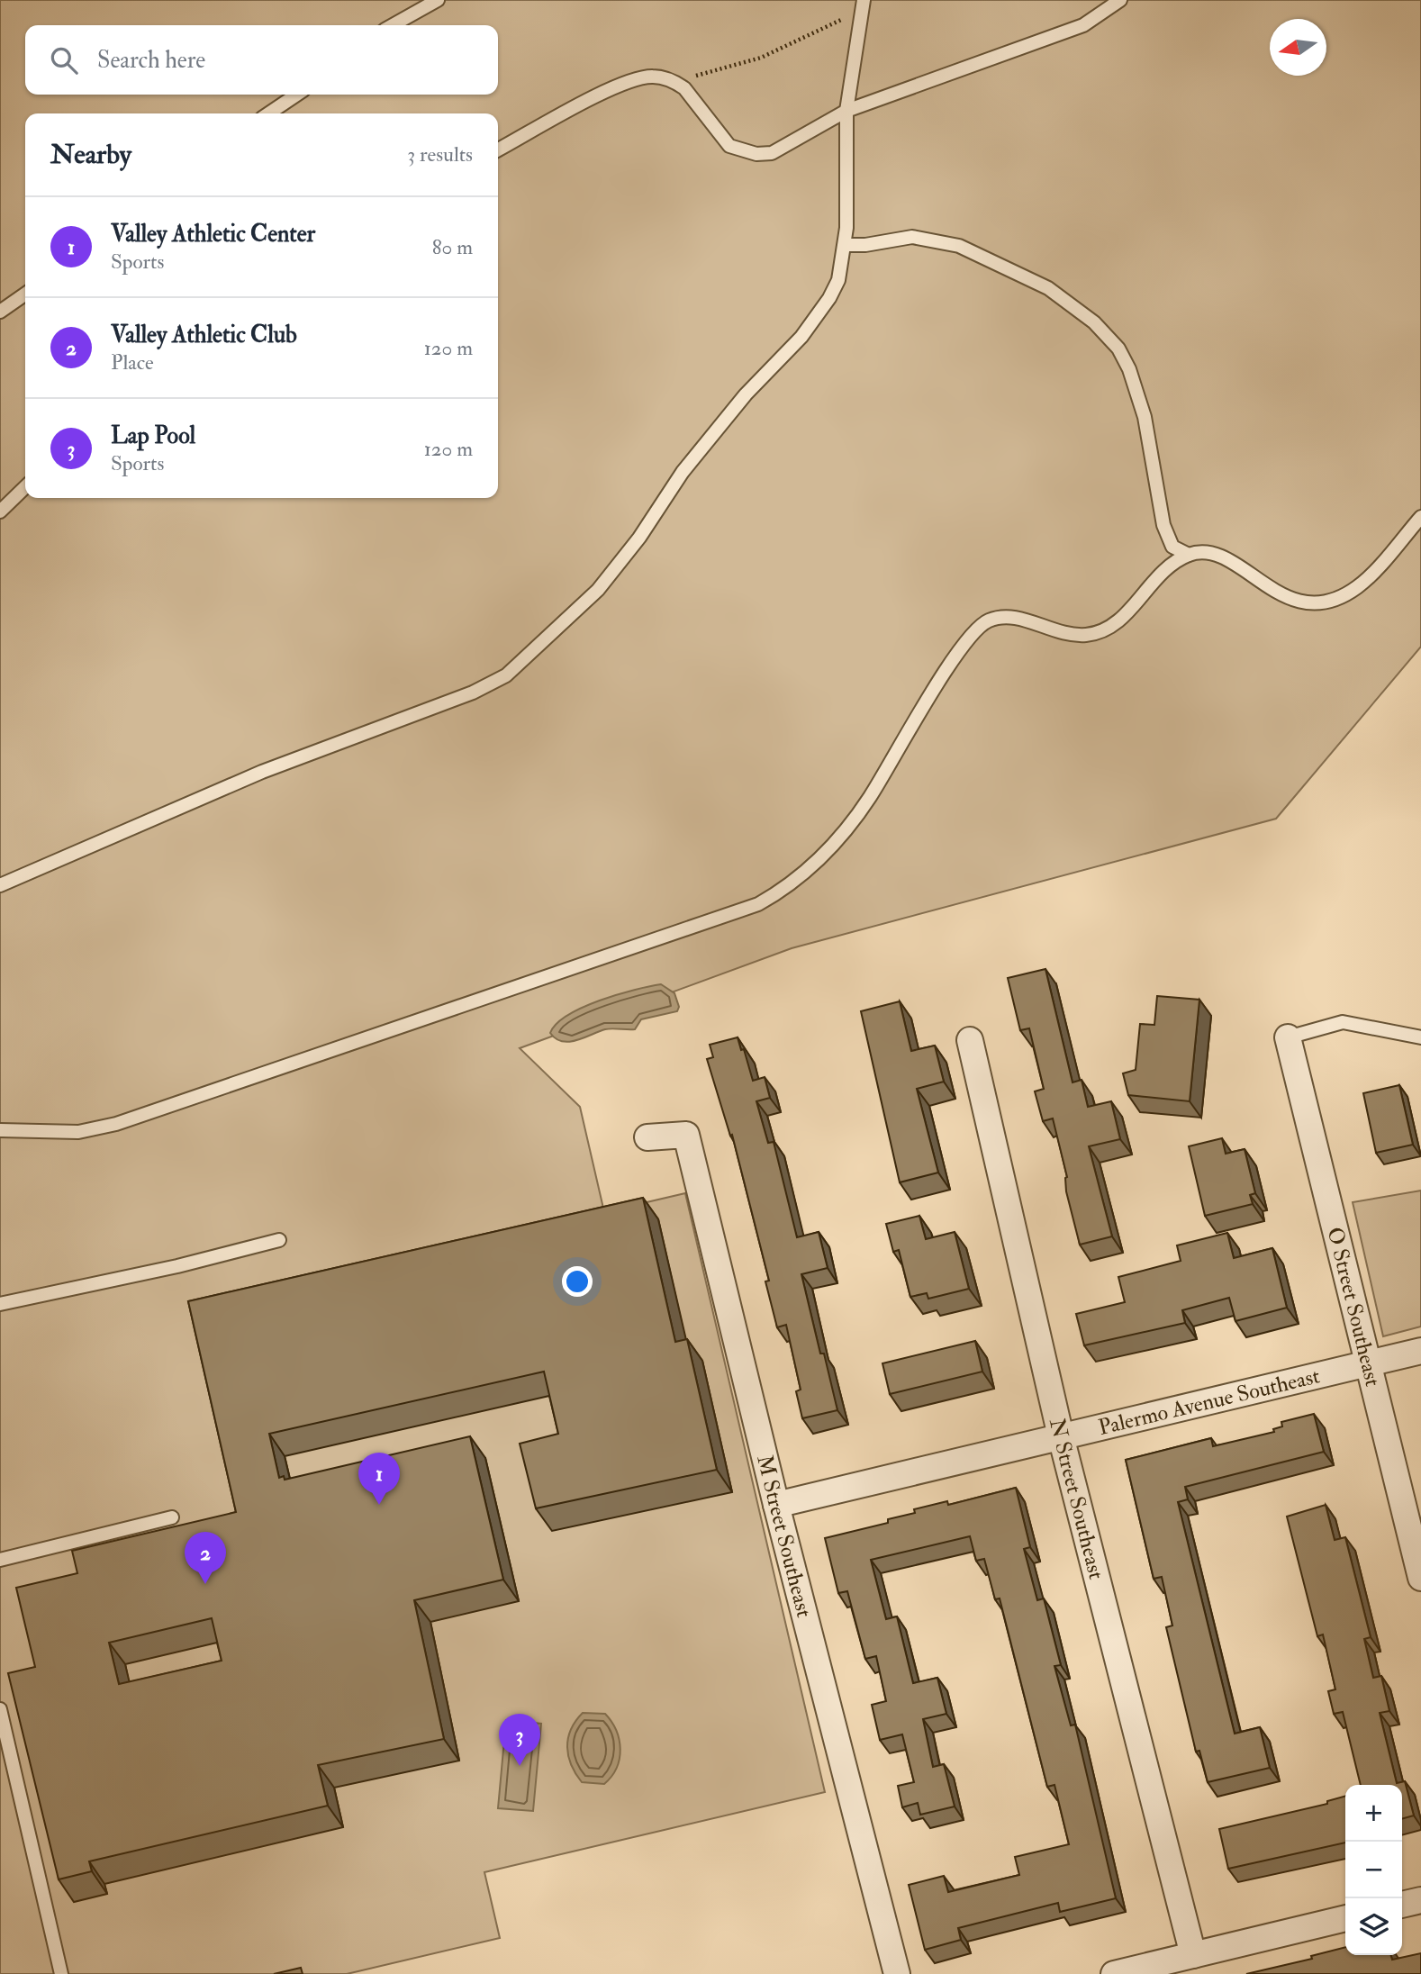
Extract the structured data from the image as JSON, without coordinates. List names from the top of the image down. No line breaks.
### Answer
{"streets":{"street":["O Street Southeast","Palermo Avenue Southeast","N Street Southeast","M Street Southeast"]},"crossings":[["O Street Southeast","Palermo Avenue Southeast"],["Palermo Avenue Southeast","N Street Southeast"],["Palermo Avenue Southeast","M Street Southeast"]],"north":"left","page":{"search":"Search here","heading":["Nearby","3 results"],"list":[{"mark":"1","name":"Valley Athletic Center","note":"Sports","value":"80 m"},{"mark":"2","name":"Valley Athletic Club","note":"Place","value":"120 m"},{"mark":"3","name":"Lap Pool","note":"Sports","value":"120 m"}],"pins":["1","2","3"],"map_buttons":["+","−"]}}
